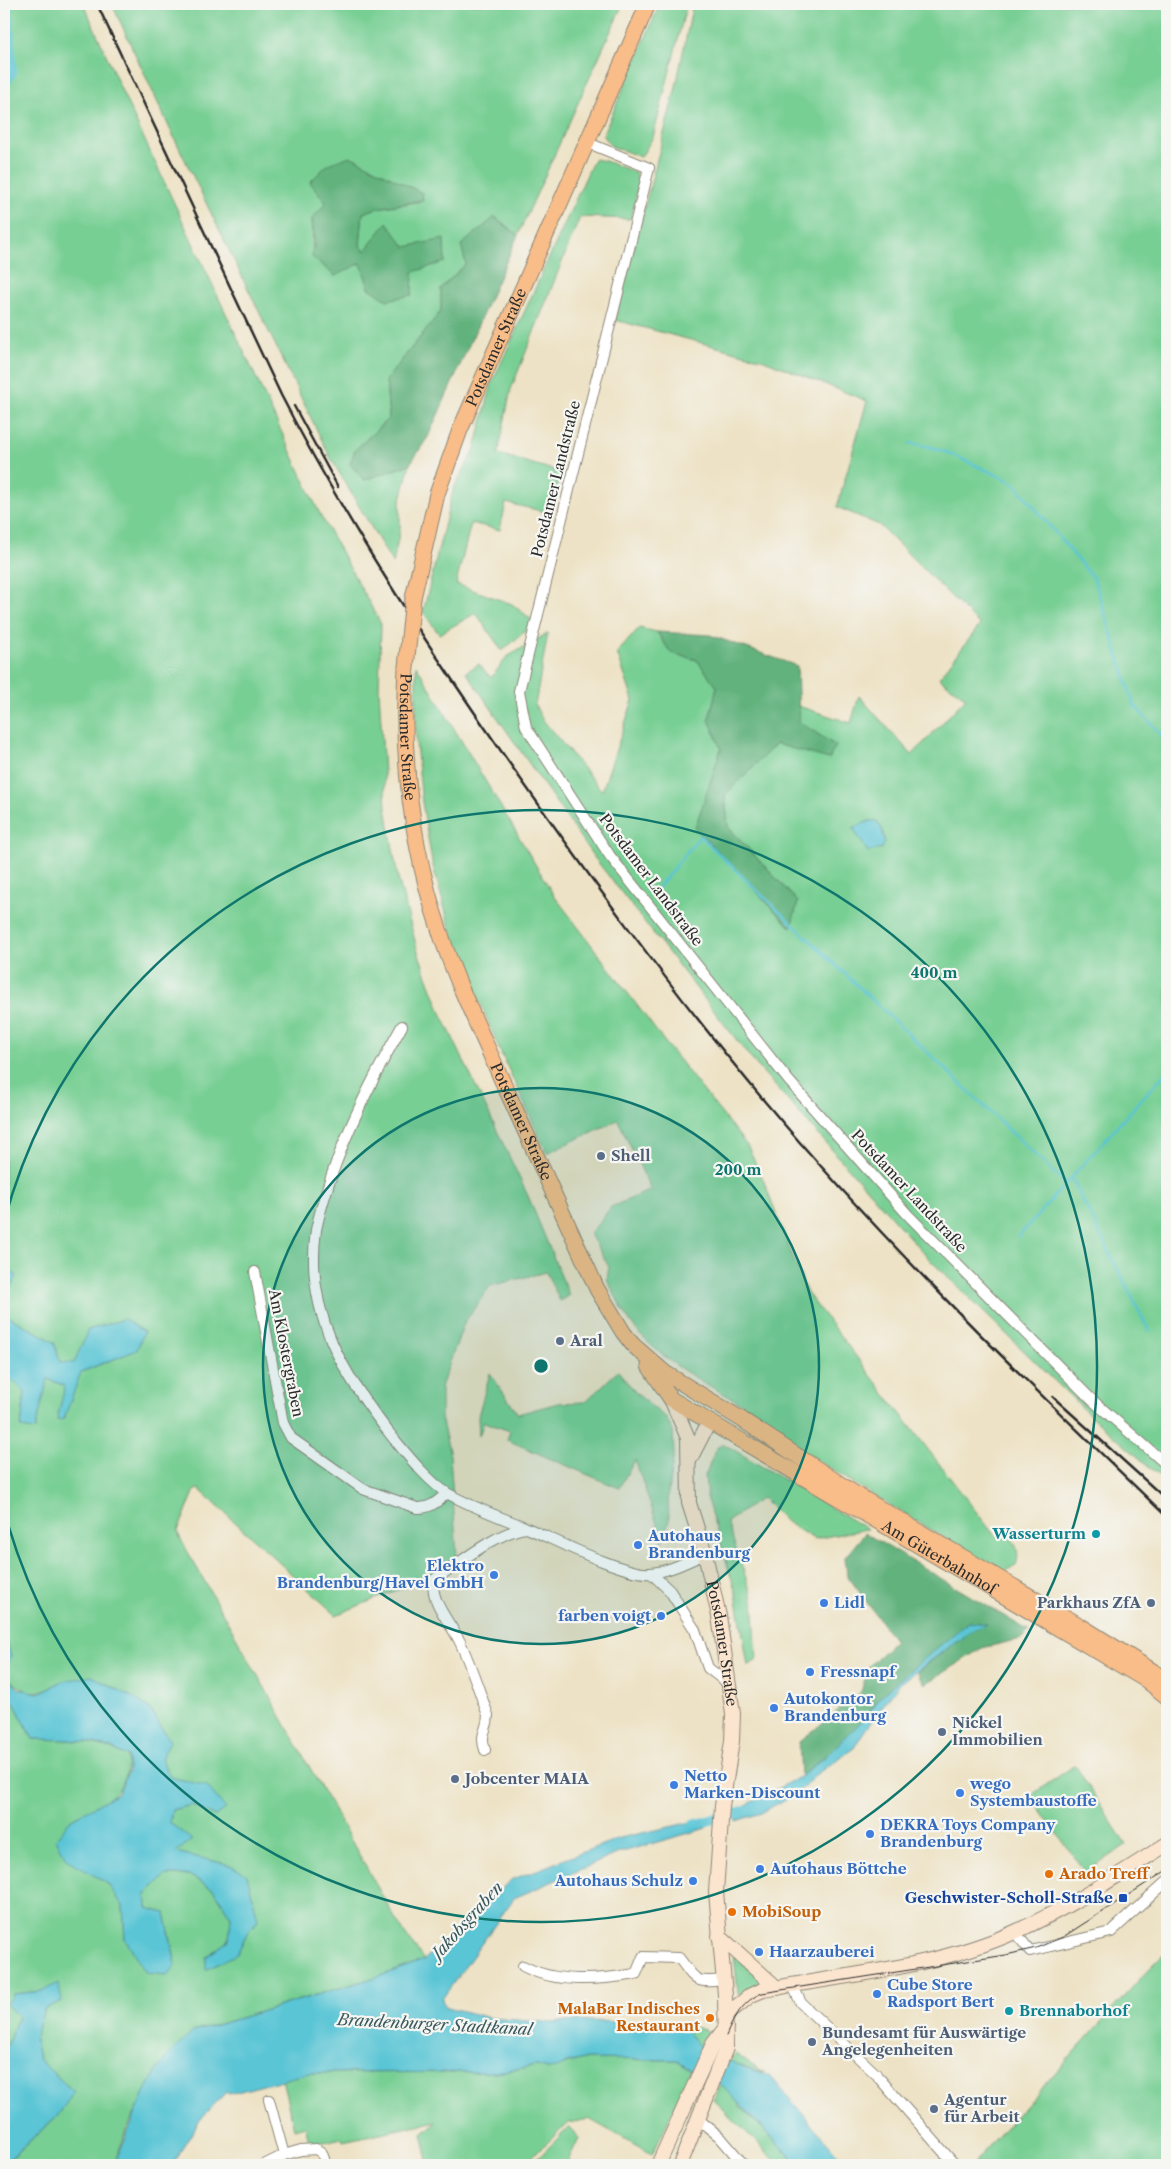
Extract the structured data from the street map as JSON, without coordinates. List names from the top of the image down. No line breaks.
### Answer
{"streets":{"main road":["Potsdamer Straße","Am Güterbahnhof"],"street":["Potsdamer Landstraße","Am Klostergraben"]},"crossings":[["Potsdamer Straße","Potsdamer Landstraße"],["Potsdamer Straße","Am Güterbahnhof"]],"water":["Jakobsgraben","Brandenburger Stadtkanal"],"places":{"other":["Shell","Aral","Wasserturm","Autohaus Brandenburg","Elektro Brandenburg/Havel GmbH","Lidl","Parkhaus ZfA","farben voigt","Fressnapf","Autokontor Brandenburg","Nickel Immobilien","Jobcenter MAIA","Netto Marken-Discount","wego Systembaustoffe","DEKRA Toys Company Brandenburg","Autohaus Böttche","Arado Treff","Autohaus Schulz","MobiSoup","Haarzauberei","Cube Store Radsport Bert","Brennaborhof","MalaBar Indisches Restaurant","Bundesamt für Auswärtige Angelegenheiten","Agentur für Arbeit"],"transit":["Geschwister-Scholl-Straße"]},"rings":["400 m","200 m"]}
